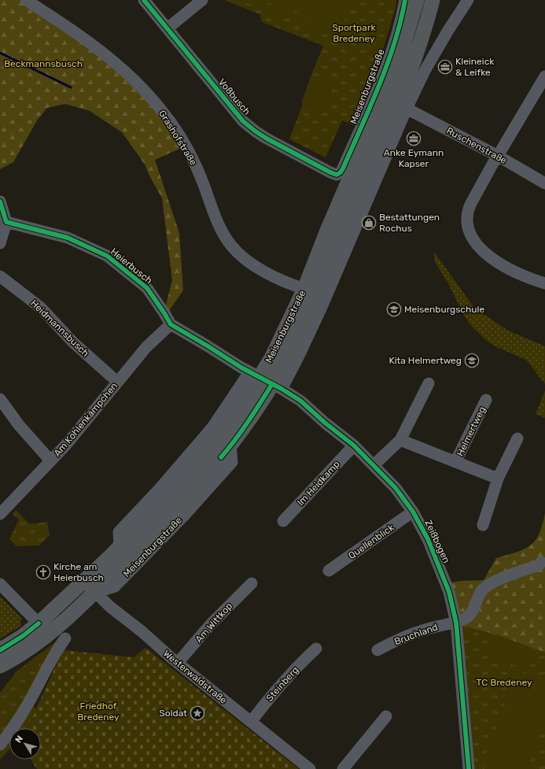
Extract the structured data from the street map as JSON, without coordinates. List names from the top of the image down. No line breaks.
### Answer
{"streets":{"main road":["Meisenburgstraße"],"street":["Voßbusch","Grashofstraße","Ruschenstraße","Heierbusch","Heidmannsbusch","Am Kohlenkämpchen","Helmertweg","Im Heidkamp","Quellenblick","Zeißbogen","Am Wittkop","Bruchland","Westerwaldstraße","Steinberg"]},"crossings":[["Meisenburgstraße","Voßbusch"],["Meisenburgstraße","Grashofstraße"],["Meisenburgstraße","Ruschenstraße"],["Meisenburgstraße","Zeißbogen"],["Meisenburgstraße","Westerwaldstraße"],["Heierbusch","Am Kohlenkämpchen"],["Heidmannsbusch","Am Kohlenkämpchen"],["Im Heidkamp","Zeißbogen"],["Quellenblick","Zeißbogen"],["Zeißbogen","Bruchland"],["Am Wittkop","Westerwaldstraße"],["Westerwaldstraße","Steinberg"]],"parks":["Sportpark Bredeney","Beckmannsbusch","TC Bredeney","Friedhof Bredeney"],"places":{"office":["Kleineick & Leifke","Anke Eymann Kapser"],"shop":["Bestattungen Rochus"],"school or university":["Meisenburgschule","Kita Helmertweg"],"church":["Kirche am Heierbusch"],"place":["Soldat"]},"north":"top left"}
